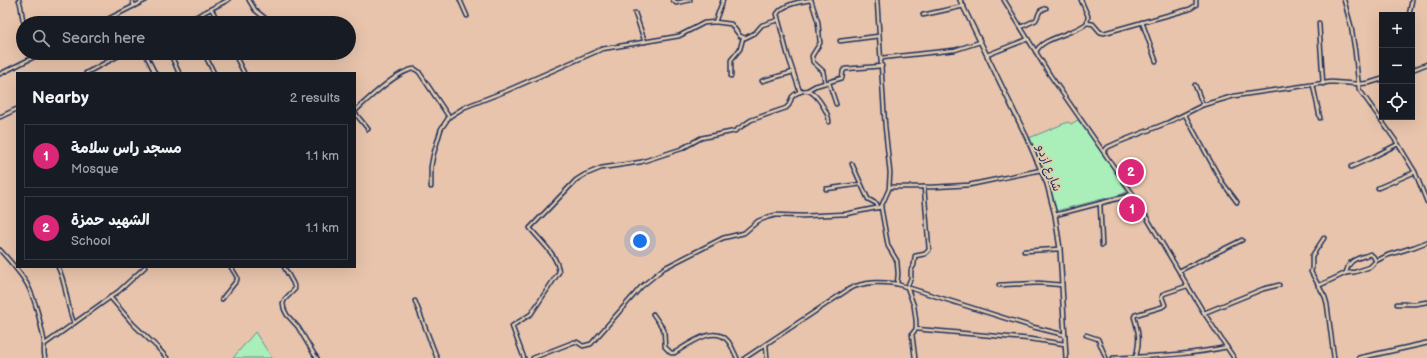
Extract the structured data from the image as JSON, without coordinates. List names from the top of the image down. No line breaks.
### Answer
{"streets":{"street":["شارع ازدو"]},"page":{"map_buttons":["+","−"],"search":"Search here","heading":["Nearby","2 results"],"list":[{"mark":"1","name":"مسجد راس سلامة","note":"Mosque","value":"1.1 km"},{"mark":"2","name":"الشهيد حمزة","note":"School","value":"1.1 km"}],"pins":["2","1"]}}
